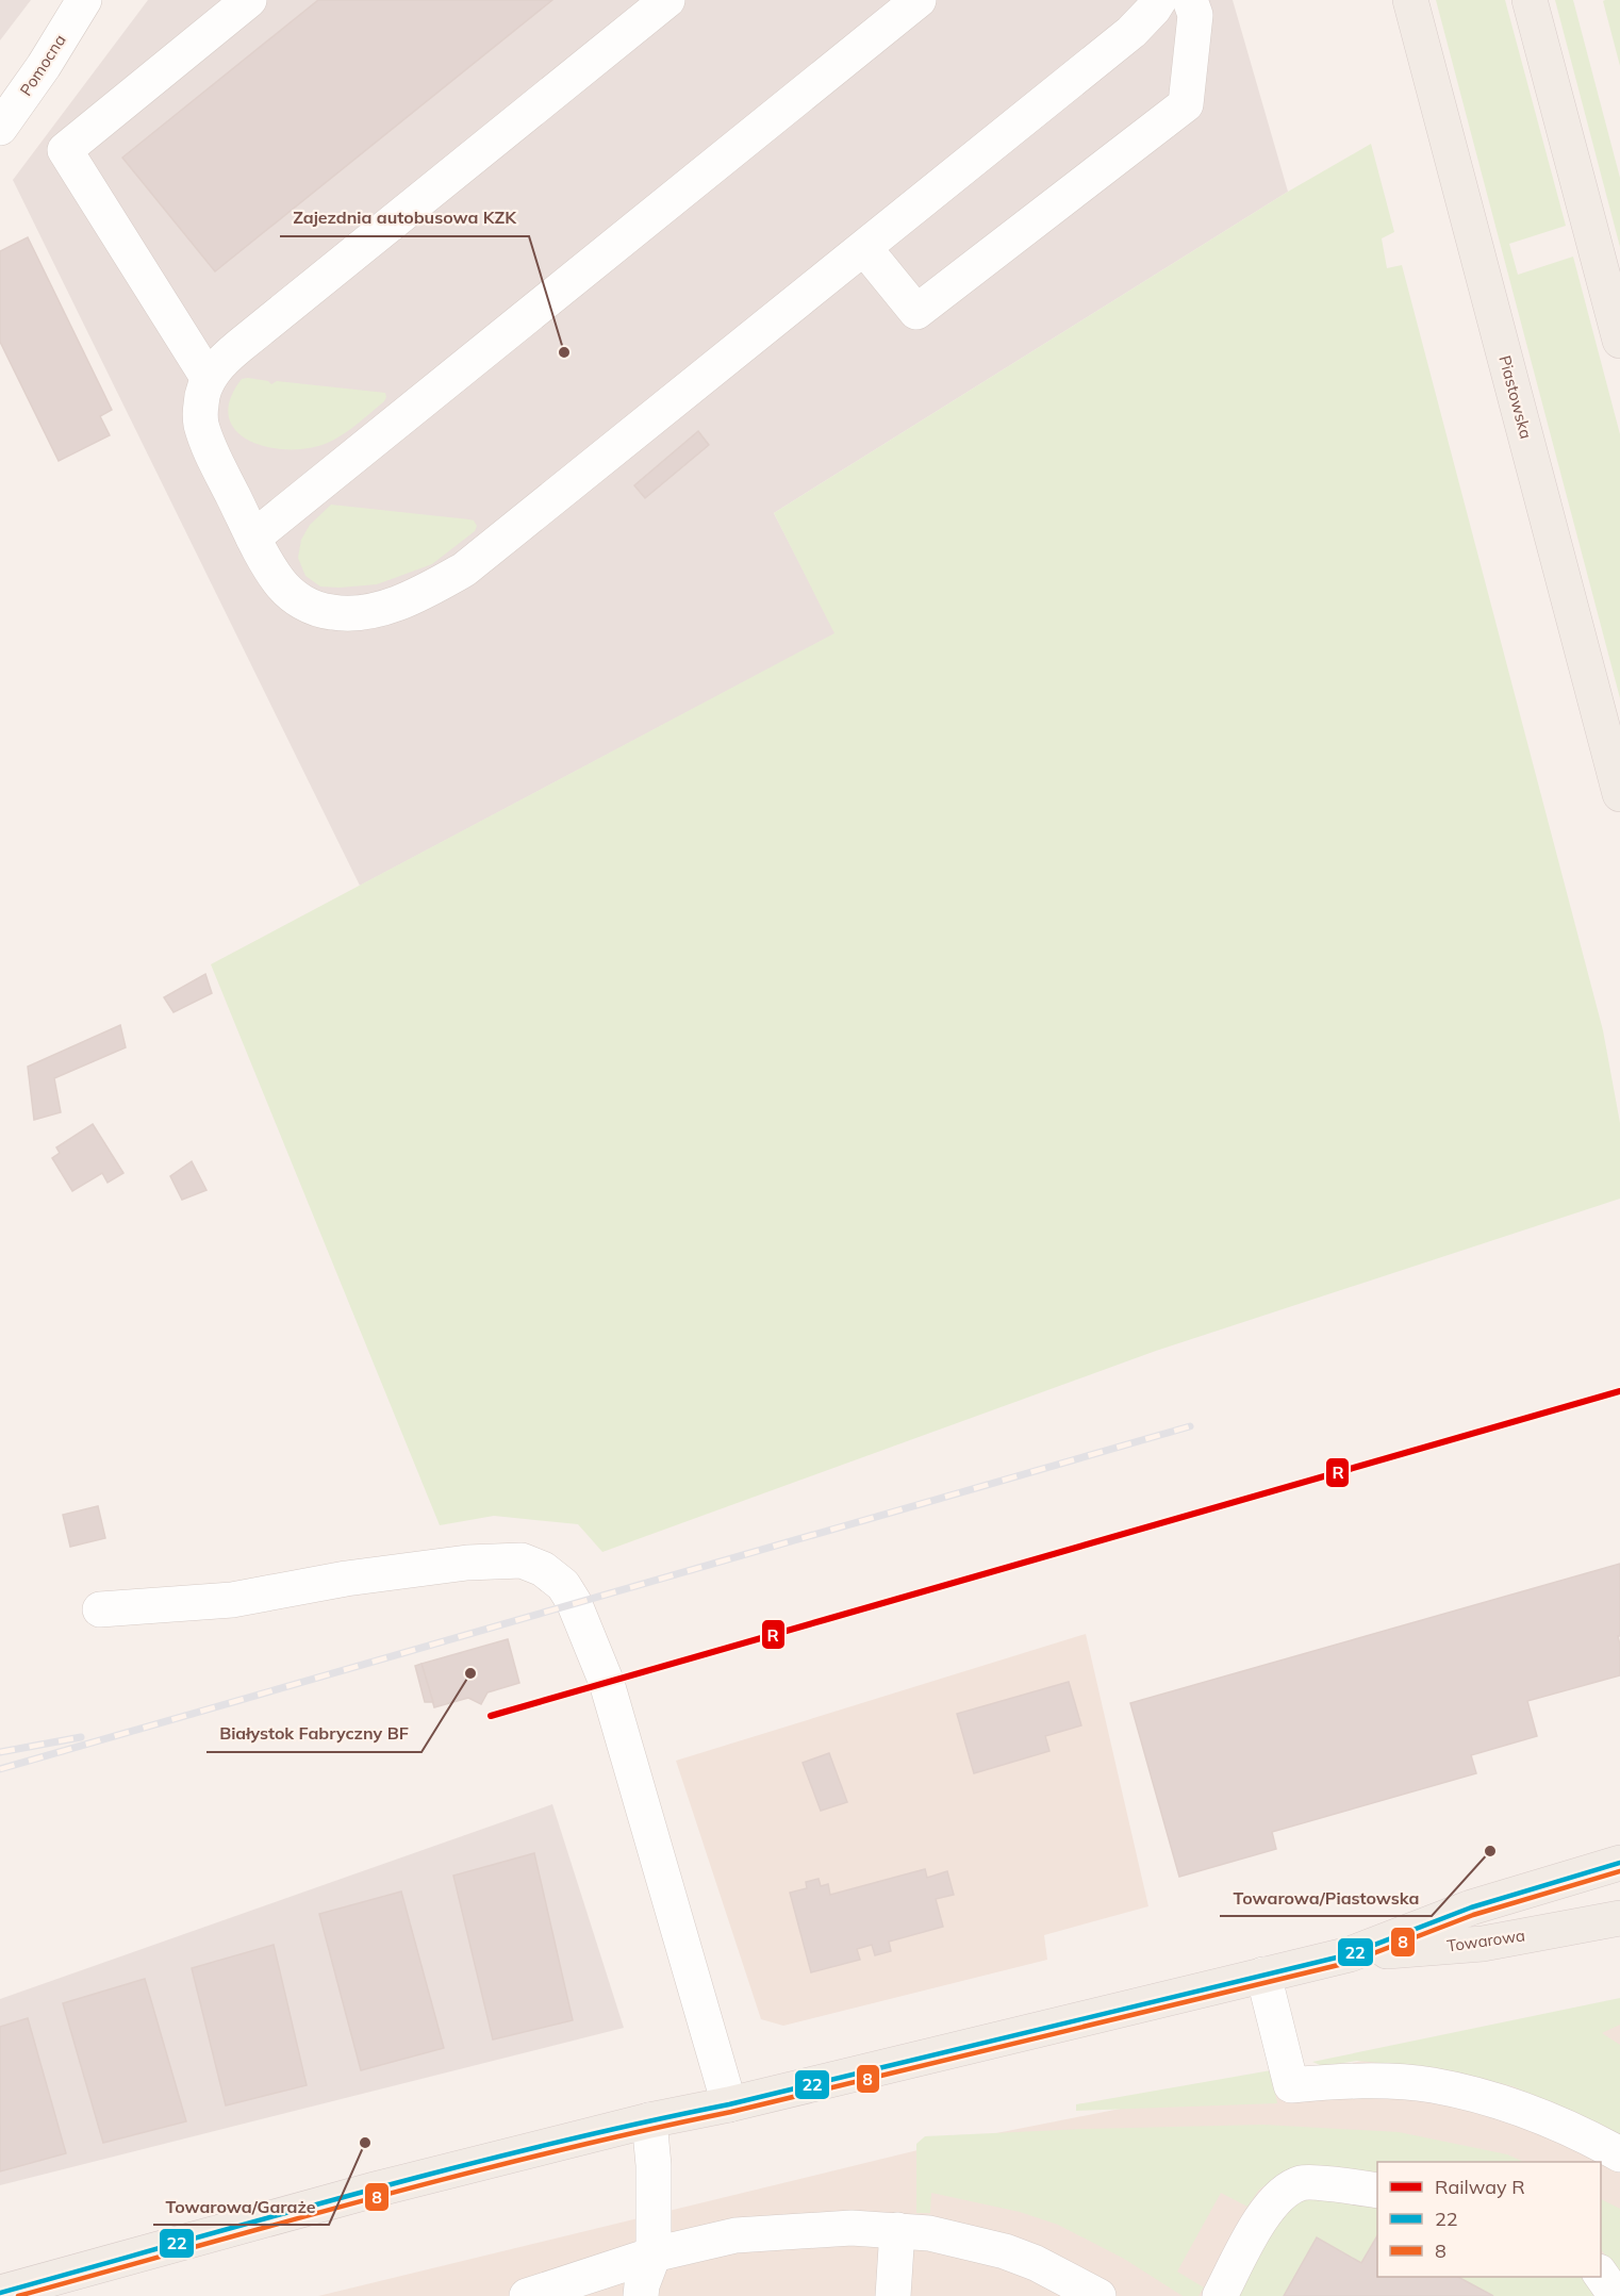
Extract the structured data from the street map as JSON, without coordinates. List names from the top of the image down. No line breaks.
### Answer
{"streets":{"main road":["Piastowska","Towarowa"],"street":["Pomocna"]},"places":["Zajezdnia autobusowa KZK","Białystok Fabryczny BF","Towarowa/Piastowska","Towarowa/Garaże"],"lines":["rail line R","transit line 22","transit line 8"],"legend":["Railway R","22","8"]}
